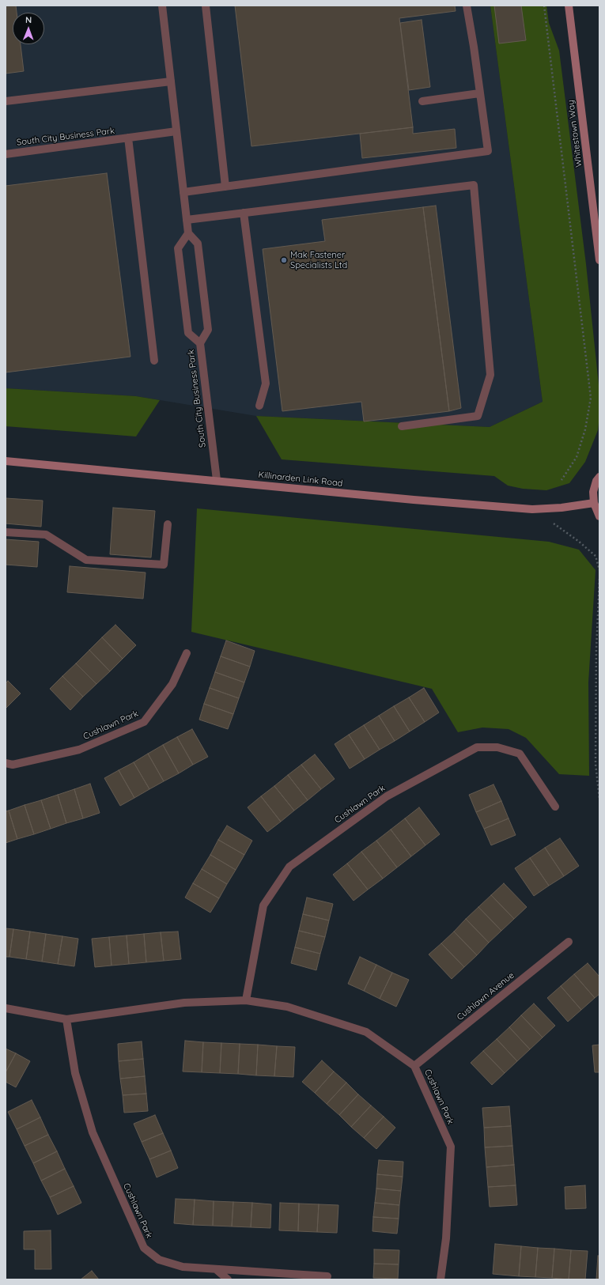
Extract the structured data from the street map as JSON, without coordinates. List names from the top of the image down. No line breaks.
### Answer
{"streets":{"street":["Whitestown Way","South City Business Park","Killinarden Link Road","Cushlawn Park","Cushlawn Avenue"]},"crossings":[["South City Business Park","Killinarden Link Road"],["Cushlawn Park","Cushlawn Avenue"]],"places":["Mak Fastener Specialists Ltd"],"north":"top"}
